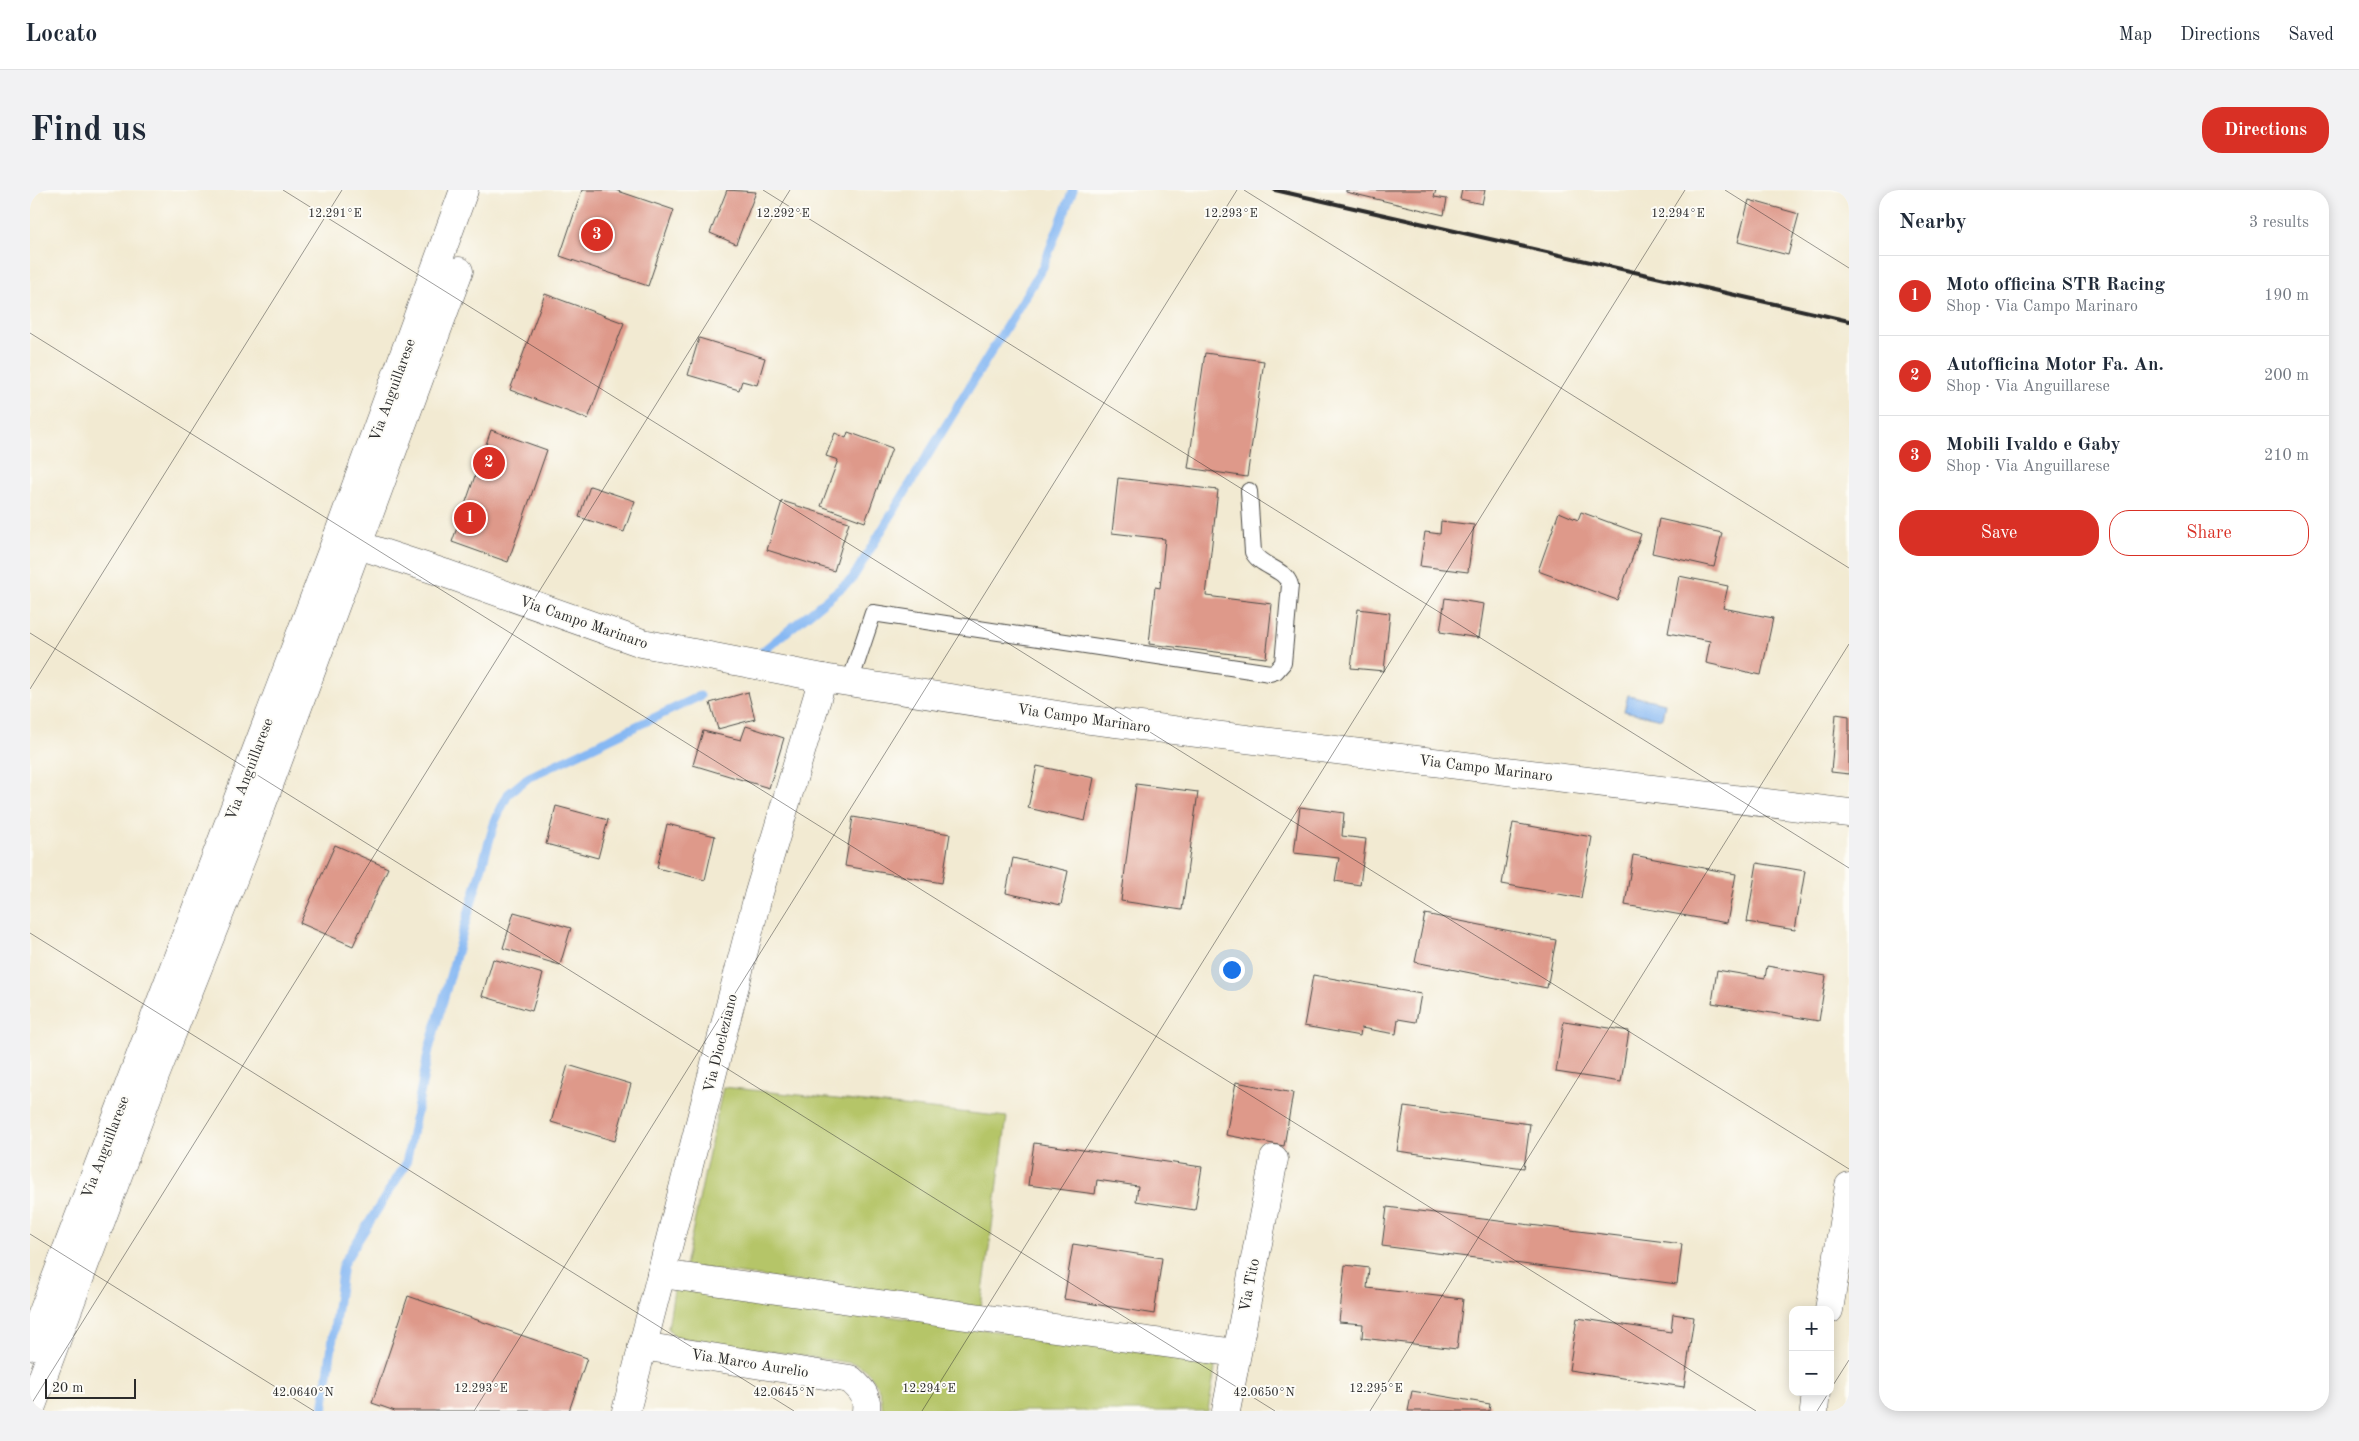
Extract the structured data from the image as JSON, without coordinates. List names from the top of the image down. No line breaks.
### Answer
{"streets":{"street":["Via Anguillarese","Via Campo Marinaro","Via Diocleziano","Via Tito","Via Marco Aurelio"]},"crossings":[["Via Anguillarese","Via Campo Marinaro"],["Via Campo Marinaro","Via Diocleziano"],["Via Diocleziano","Via Marco Aurelio"]],"scale_bar":"20 m","page":{"header":"Locato","nav":["Map","Directions","Saved"],"buttons":["Directions",["Save","Share"]],"title":"Find us","heading":["Nearby","3 results"],"pins":["3","2","1"],"list":[{"mark":"1","name":"Moto officina STR Racing","note":"Shop · Via Campo Marinaro","value":"190 m"},{"mark":"2","name":"Autofficina Motor Fa. An.","note":"Shop · Via Anguillarese","value":"200 m"},{"mark":"3","name":"Mobili Ivaldo e Gaby","note":"Shop · Via Anguillarese","value":"210 m"}],"map_buttons":["+","−"],"scale":"20 m"},"coordinates":["12.294°E","12.291°E","12.292°E","12.293°E","12.295°E","42.0640°N","42.0645°N","42.0650°N"]}
